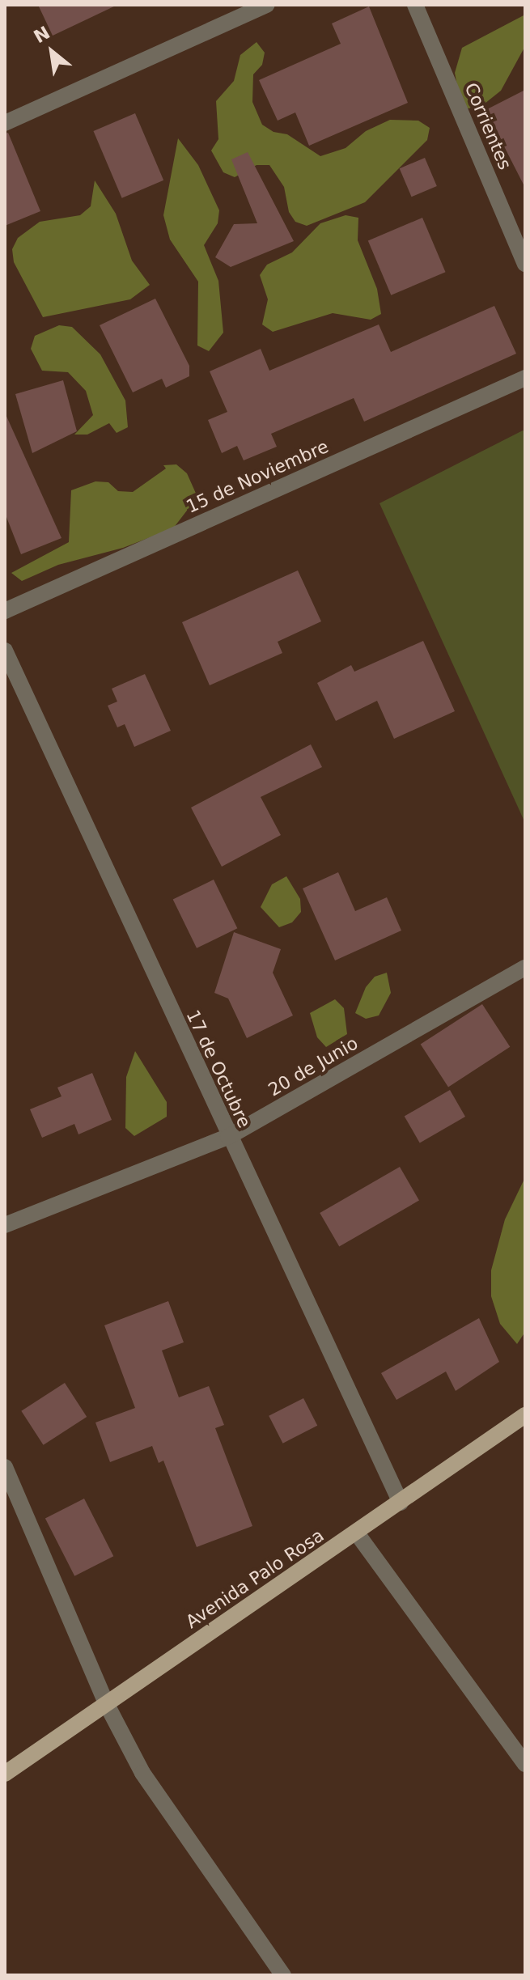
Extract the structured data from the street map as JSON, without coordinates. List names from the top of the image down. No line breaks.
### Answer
{"streets":{"main road":["Avenida Palo Rosa"],"street":["Corrientes","15 de Noviembre","20 de Junio","17 de Octubre"]},"crossings":[["20 de Junio","17 de Octubre"],["17 de Octubre","Avenida Palo Rosa"]],"north":"top left"}
